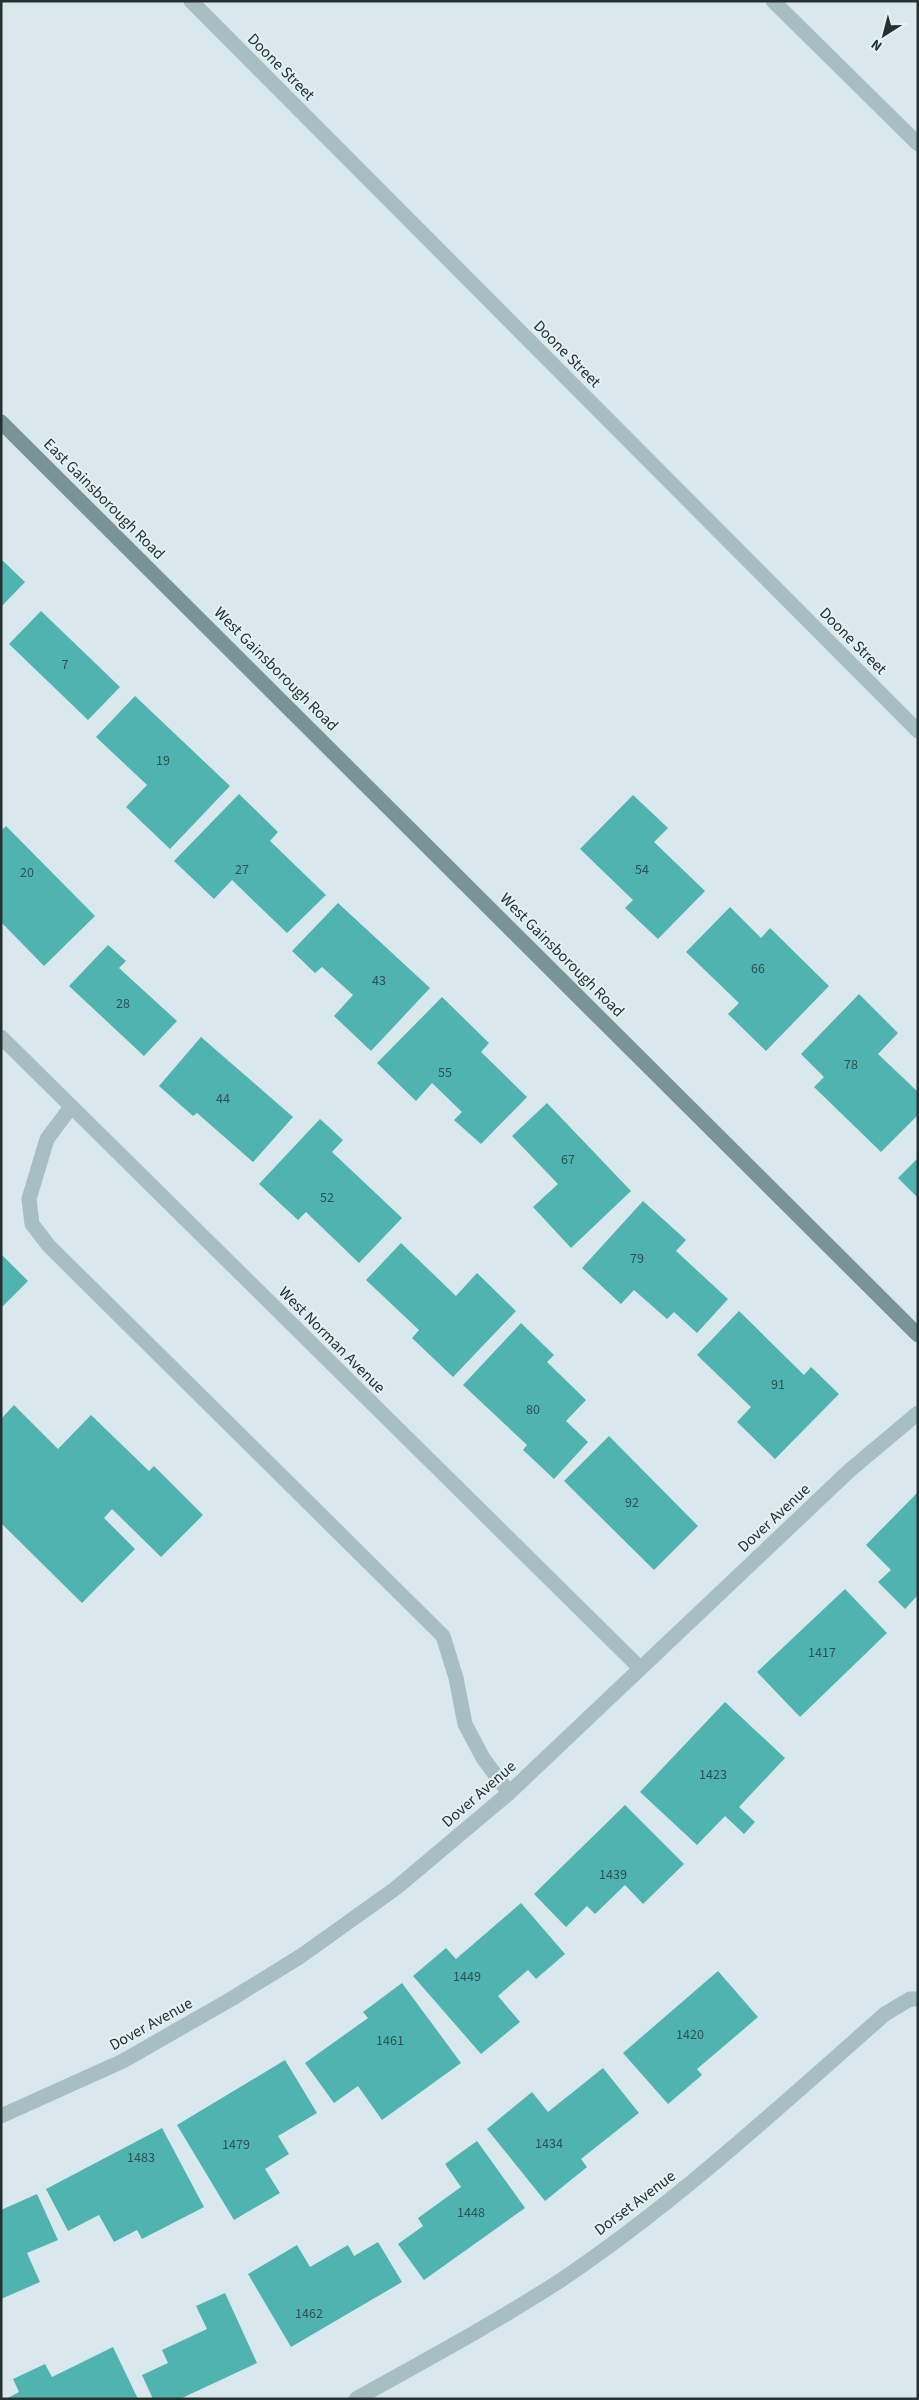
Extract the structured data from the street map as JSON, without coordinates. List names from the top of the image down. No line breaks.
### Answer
{"streets":{"street":["Doone Street","East Gainsborough Road","West Gainsborough Road","West Norman Avenue","Dover Avenue","Dorset Avenue"]},"crossings":[["East Gainsborough Road","West Gainsborough Road"],["West Norman Avenue","Dover Avenue"]],"house_numbers":["7","19","27","54","20","66","43","28","78","55","44","67","52","79","91","80","92","1417","1423","1439","1449","1420","1461","1434","1479","1483","1448","1462"],"north":"bottom left"}
